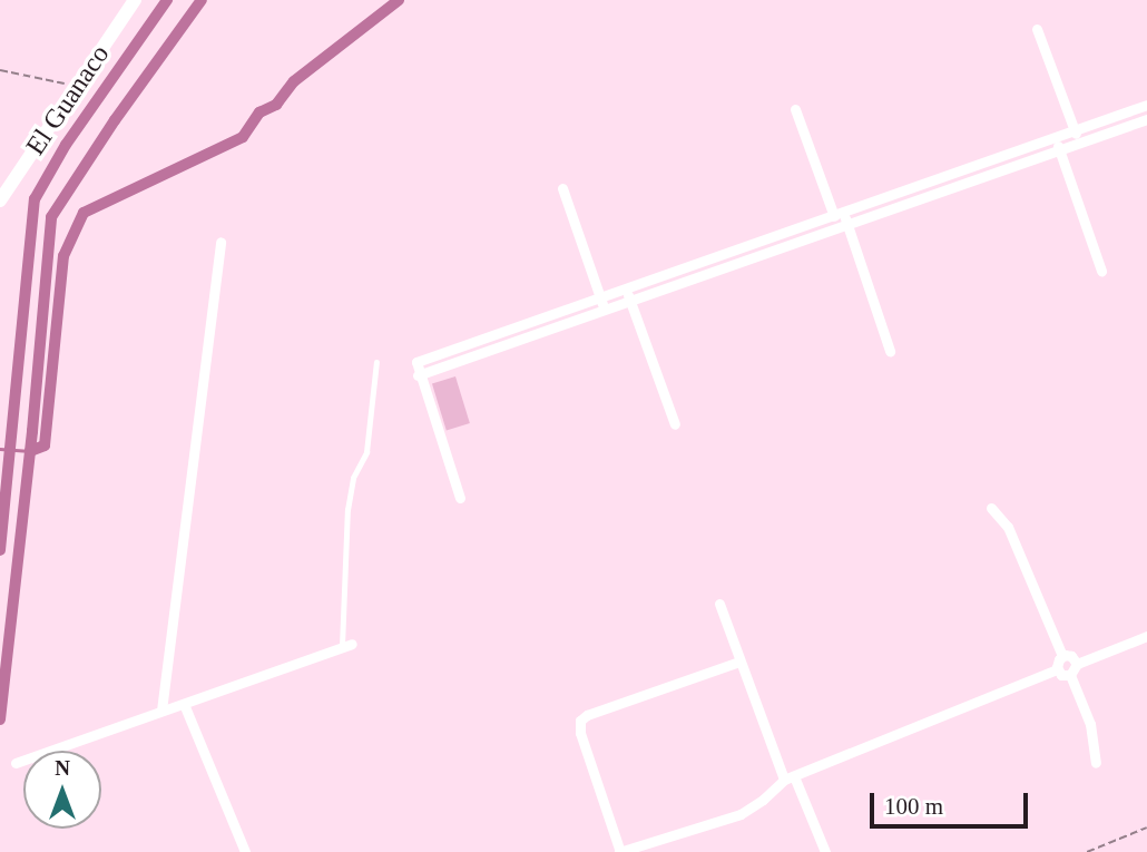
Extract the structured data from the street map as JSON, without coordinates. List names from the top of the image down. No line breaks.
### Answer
{"streets":{"main road":["El Guanaco"]},"scale_bar":"100 m","north":"top"}
